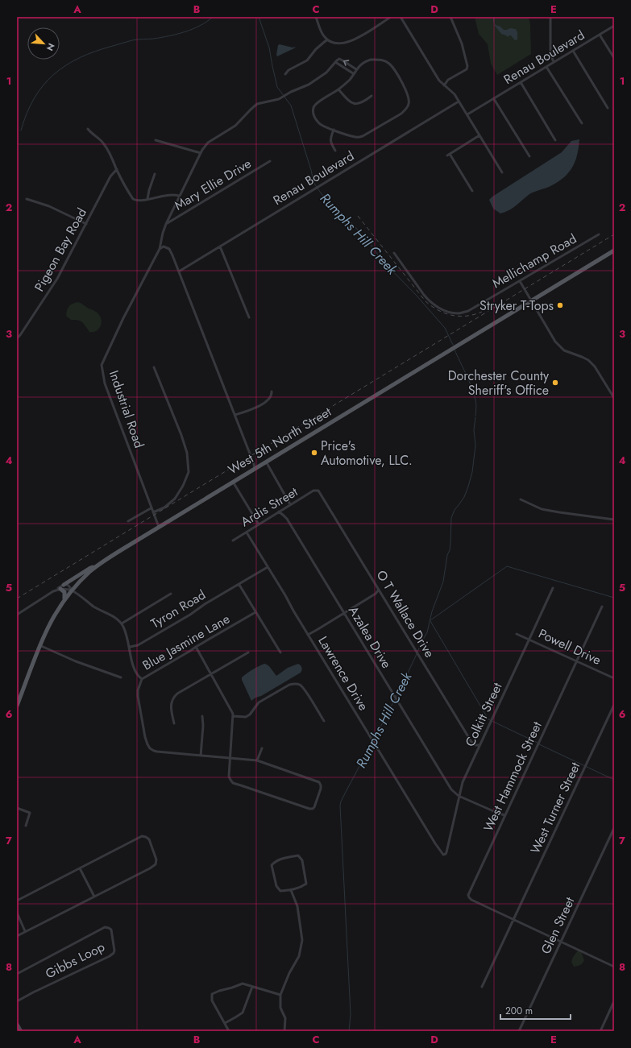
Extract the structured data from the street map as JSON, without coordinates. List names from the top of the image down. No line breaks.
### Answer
{"streets":{"main road":["West 5th North Street"],"street":["Renau Boulevard","Mary Ellie Drive","Pigeon Bay Road","Mellichamp Road","Industrial Road","Ardis Street","Tyron Road","O T Wallace Drive","Azalea Drive","Blue Jasmine Lane","Powell Drive","Lawrence Drive","Colkitt Street","West Hammock Street","West Turner Street","Glen Street","Gibbs Loop"]},"crossings":[["Mary Ellie Drive","Industrial Road"],["Industrial Road","West 5th North Street"],["Ardis Street","O T Wallace Drive"],["Ardis Street","Azalea Drive"],["Ardis Street","Lawrence Drive"],["Tyron Road","Lawrence Drive"],["O T Wallace Drive","Colkitt Street"],["Azalea Drive","Colkitt Street"],["Azalea Drive","West Hammock Street"],["Powell Drive","Colkitt Street"],["Powell Drive","West Hammock Street"],["Lawrence Drive","Colkitt Street"],["West Hammock Street","West Turner Street"]],"water":["Rumphs Hill Creek"],"places":["Stryker T-Tops","Dorchester County Sheriff's Office","Price's Automotive, LLC."],"scale_bar":"200 m","north":"bottom right","grid":{"columns":["A","B","C","D","E"],"rows":["1","2","3","4","5","6","7","8"]}}
